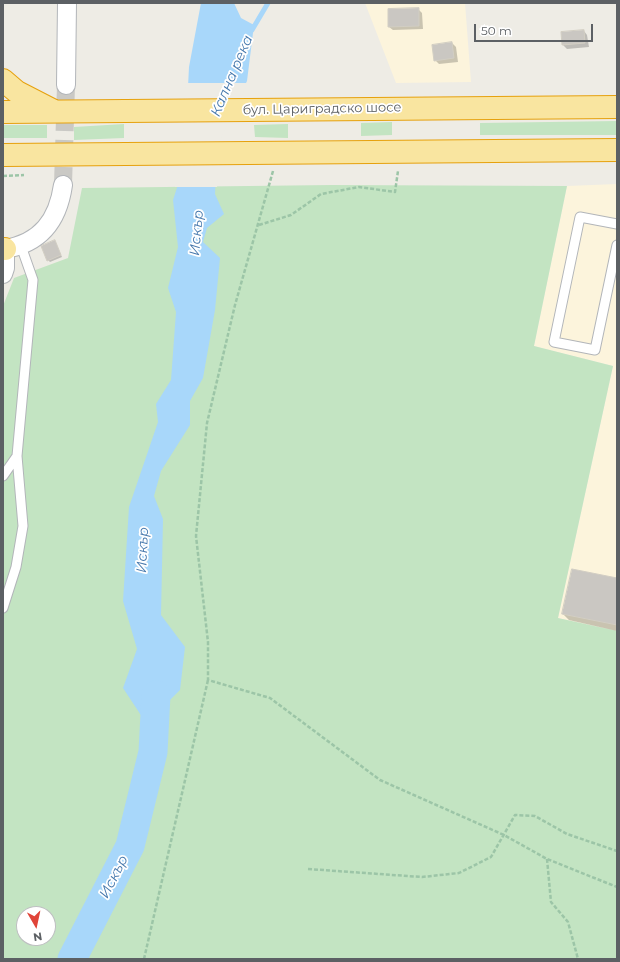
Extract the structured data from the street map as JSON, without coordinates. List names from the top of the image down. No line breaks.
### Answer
{"streets":{"highway":["бул. Цариградско шосе"]},"water":["Кална река","Искър"],"scale_bar":"50 m","north":"bottom"}
